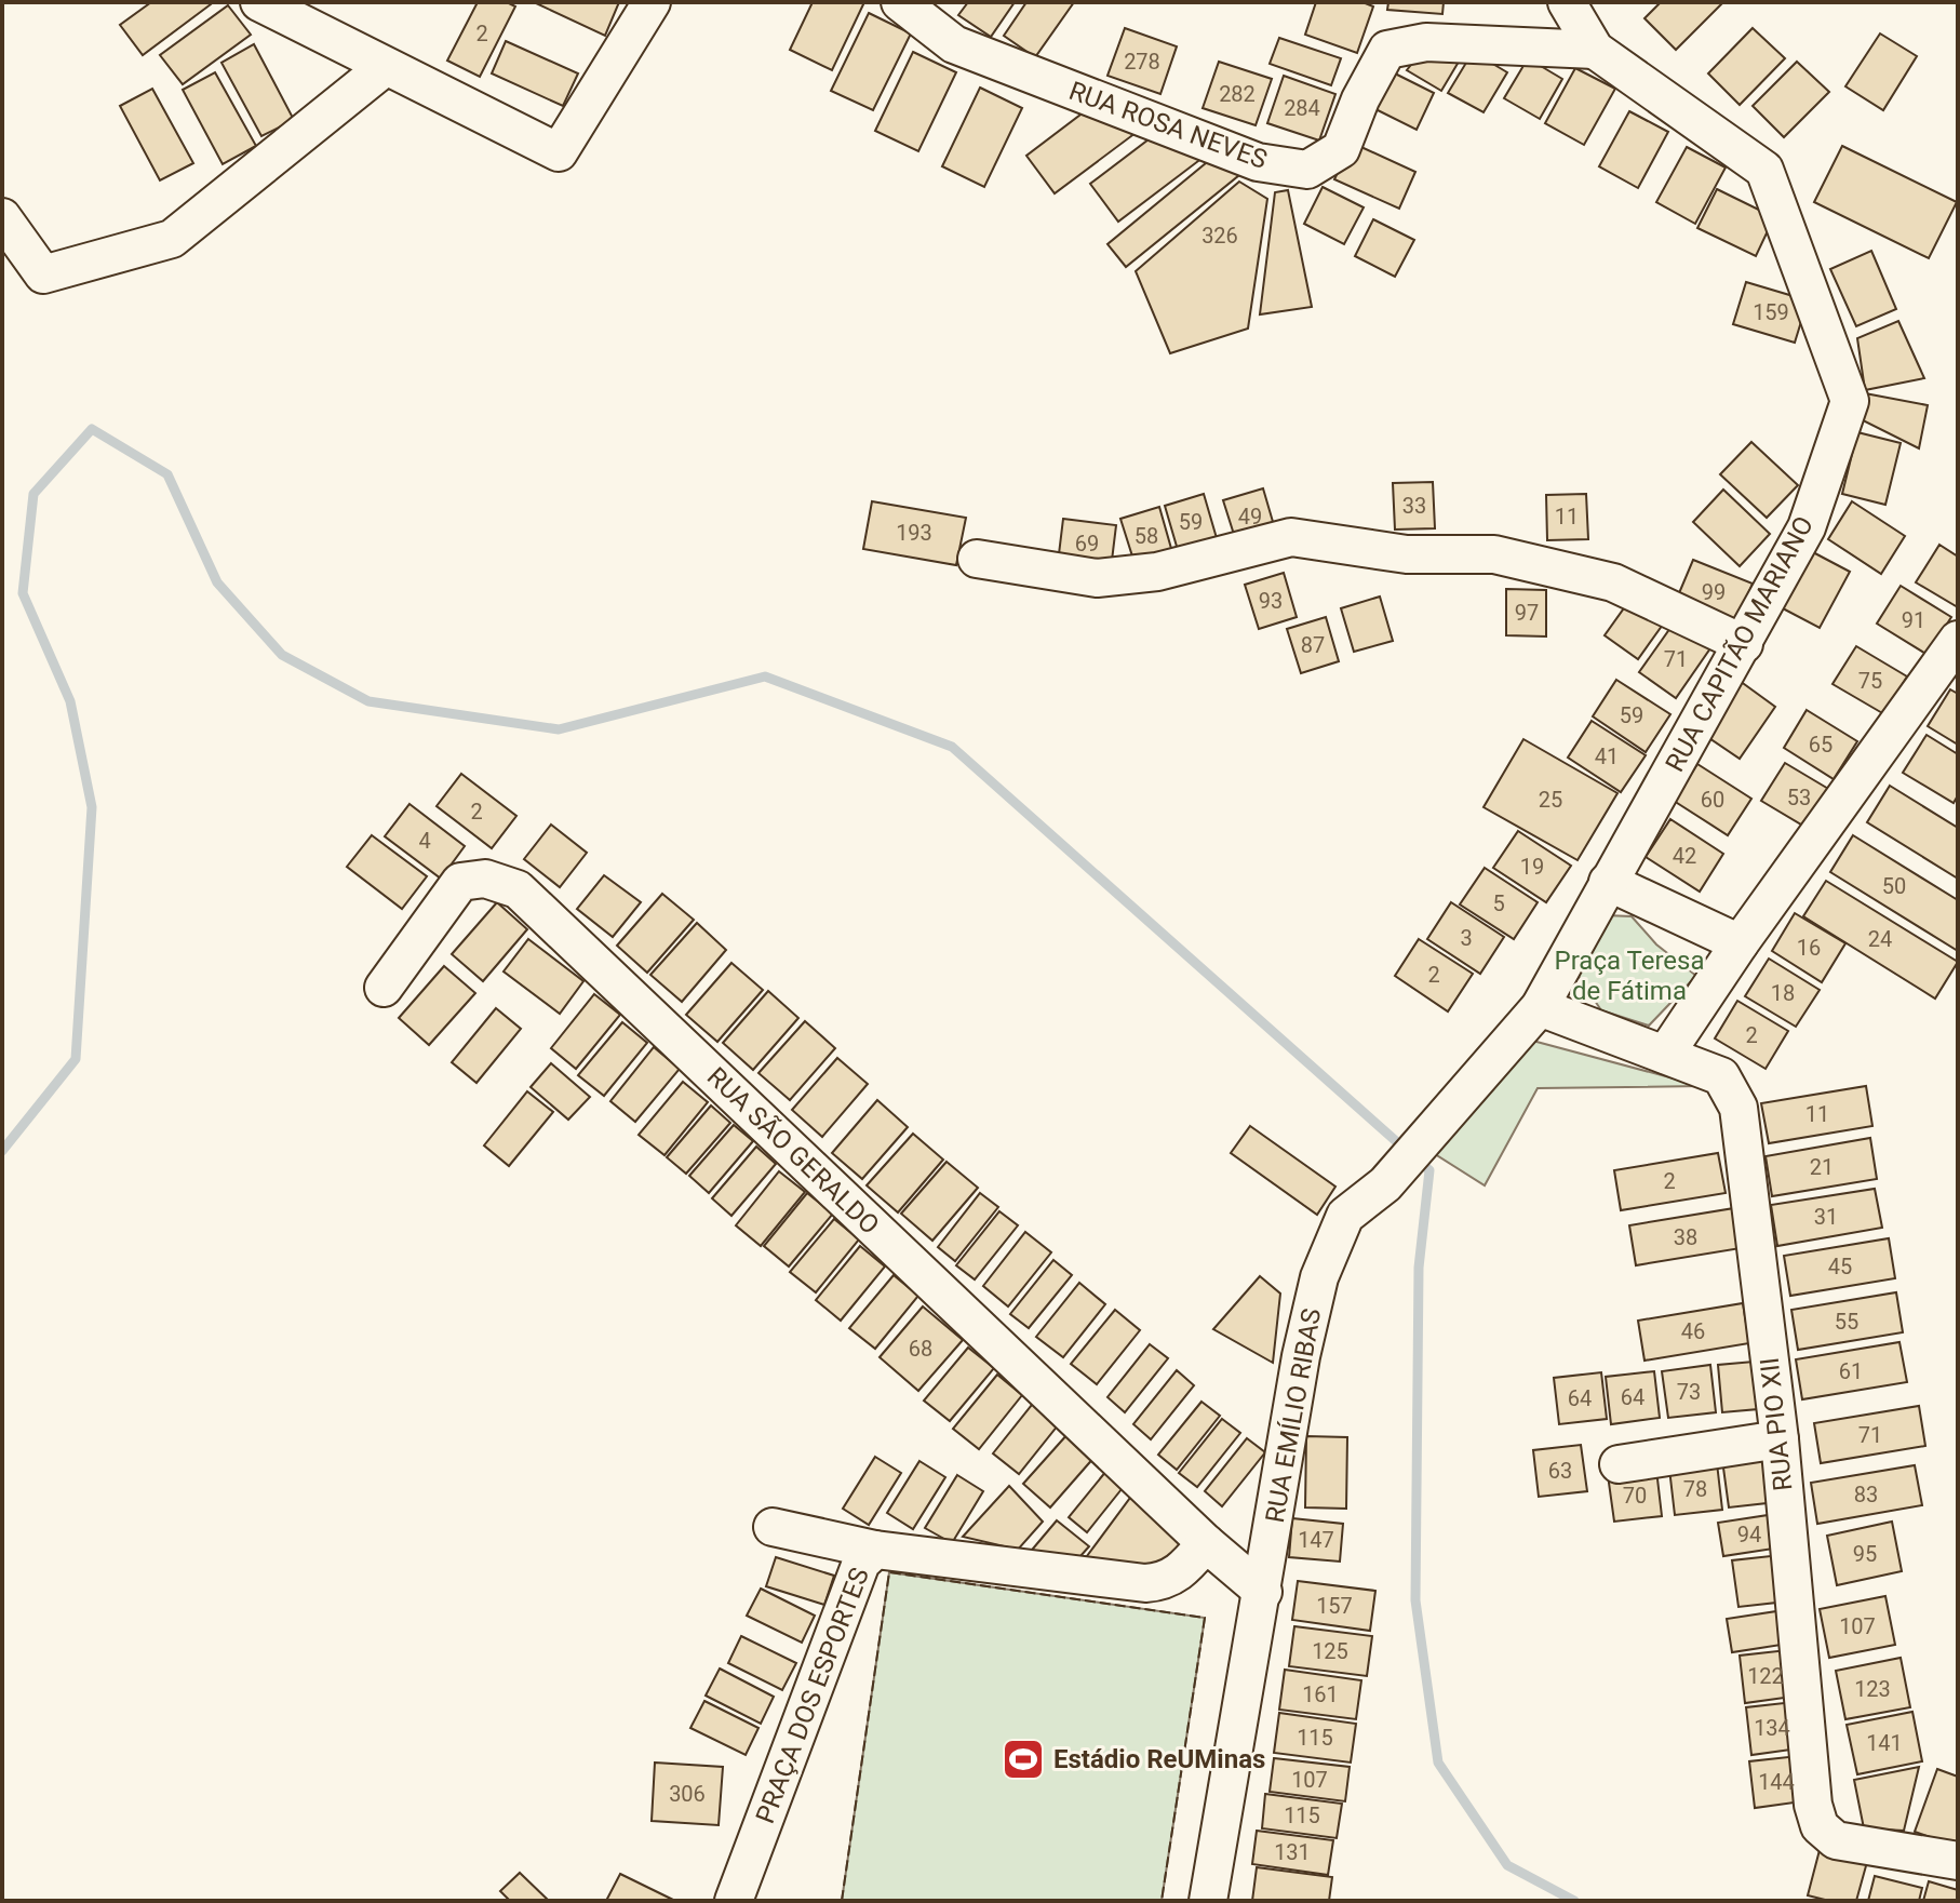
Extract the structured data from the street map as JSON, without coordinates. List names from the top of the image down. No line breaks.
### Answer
{"streets":{"street":["RUA ROSA NEVES","RUA CAPITÃO MARIANO","RUA SÃO GERALDO","RUA EMÍLIO RIBAS","RUA PIO XII","PRAÇA DOS ESPORTES"]},"crossings":[["RUA ROSA NEVES","RUA CAPITÃO MARIANO"],["RUA CAPITÃO MARIANO","RUA EMÍLIO RIBAS"],["RUA CAPITÃO MARIANO","RUA PIO XII"],["RUA SÃO GERALDO","PRAÇA DOS ESPORTES"],["RUA EMÍLIO RIBAS","RUA PIO XII"]],"parks":["Praça Teresa de Fátima"],"places":{"sports":["Estádio ReUMinas"]},"house_numbers":["2","278","282","284","326","159","33","49","11","59","193","58","69","99","93","97","91","87","71","75","59","65","41","53","25","60","2","4","42","19","50","5","3","24","16","2","18","2","11","21","2","31","38","45","55","46","68","61","73","64","64","71","63","78","83","70","94","147","95","157","107","125","122","123","161","134","115","141","107","144","306","115","131"]}
